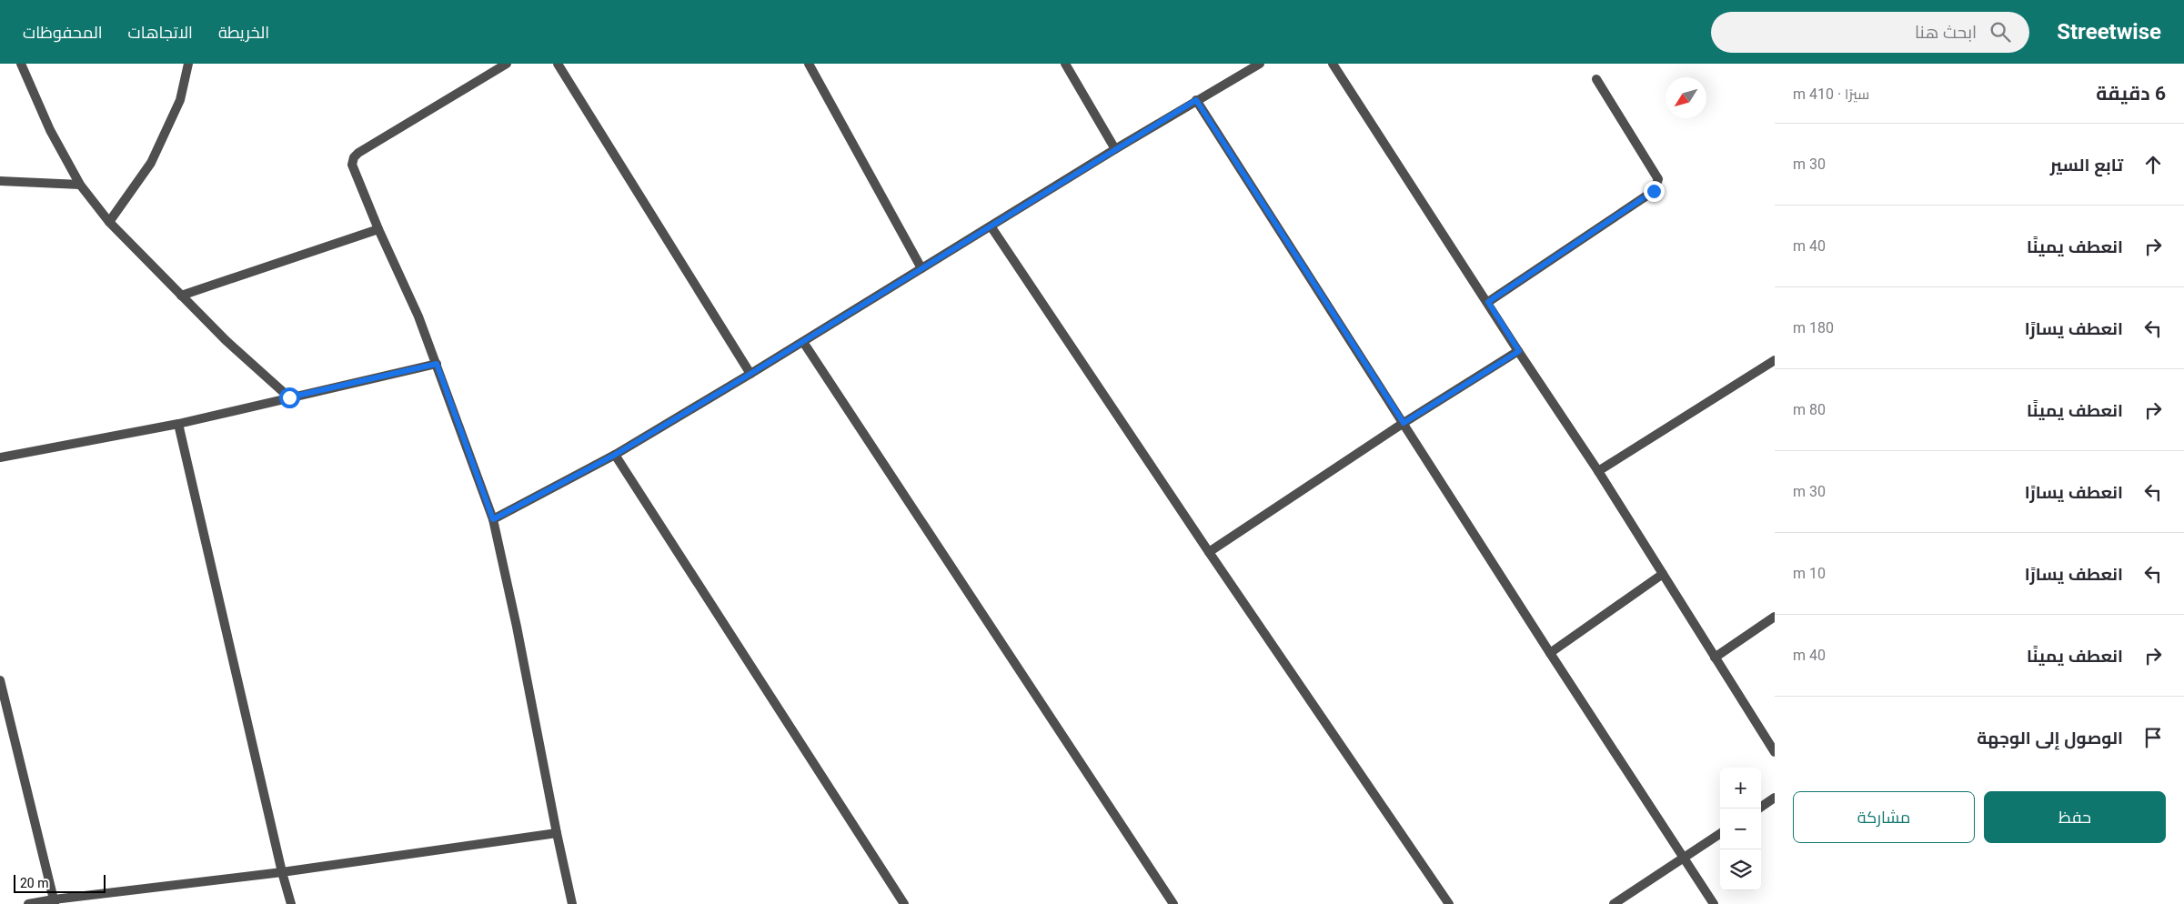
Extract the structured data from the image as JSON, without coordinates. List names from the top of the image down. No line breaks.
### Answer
{"scale_bar":"20 m","north":"bottom left","page":{"header":"Streetwise","search":"ابحث هنا","nav":["الخريطة","الاتجاهات","المحفوظات"],"heading":["6 دقيقة","سيرًا · 410 m"],"list":[["تابع السير","30 m"],["انعطف يمينًا","40 m"],["انعطف يسارًا","180 m"],["انعطف يمينًا","80 m"],["انعطف يسارًا","30 m"],["انعطف يسارًا","10 m"],["انعطف يمينًا","40 m"],"الوصول إلى الوجهة"],"map_buttons":["+","−"],"buttons":["حفظ","مشاركة"],"scale":"20 m"}}
